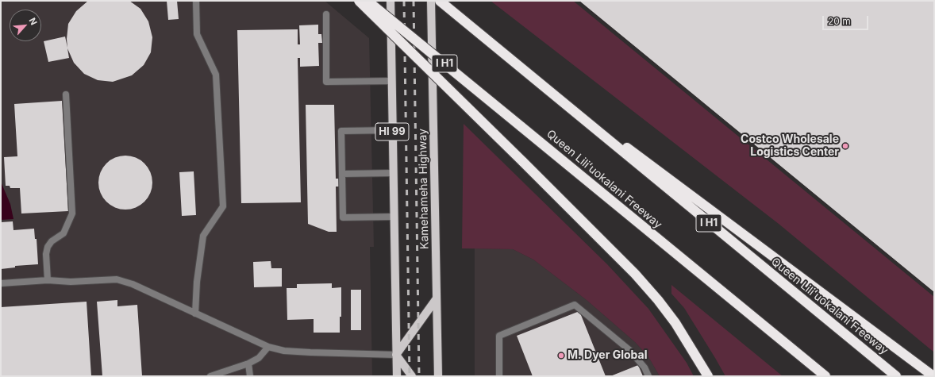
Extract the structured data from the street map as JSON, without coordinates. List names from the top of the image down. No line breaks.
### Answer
{"streets":{"highway":["I H1","Queen Liliʻuokalani Freeway"],"main road":["HI 99","Kamehameha Highway"]},"places":["Costco Wholesale Logistics Center","M. Dyer Global"],"scale_bar":"20 m","north":"top right"}
